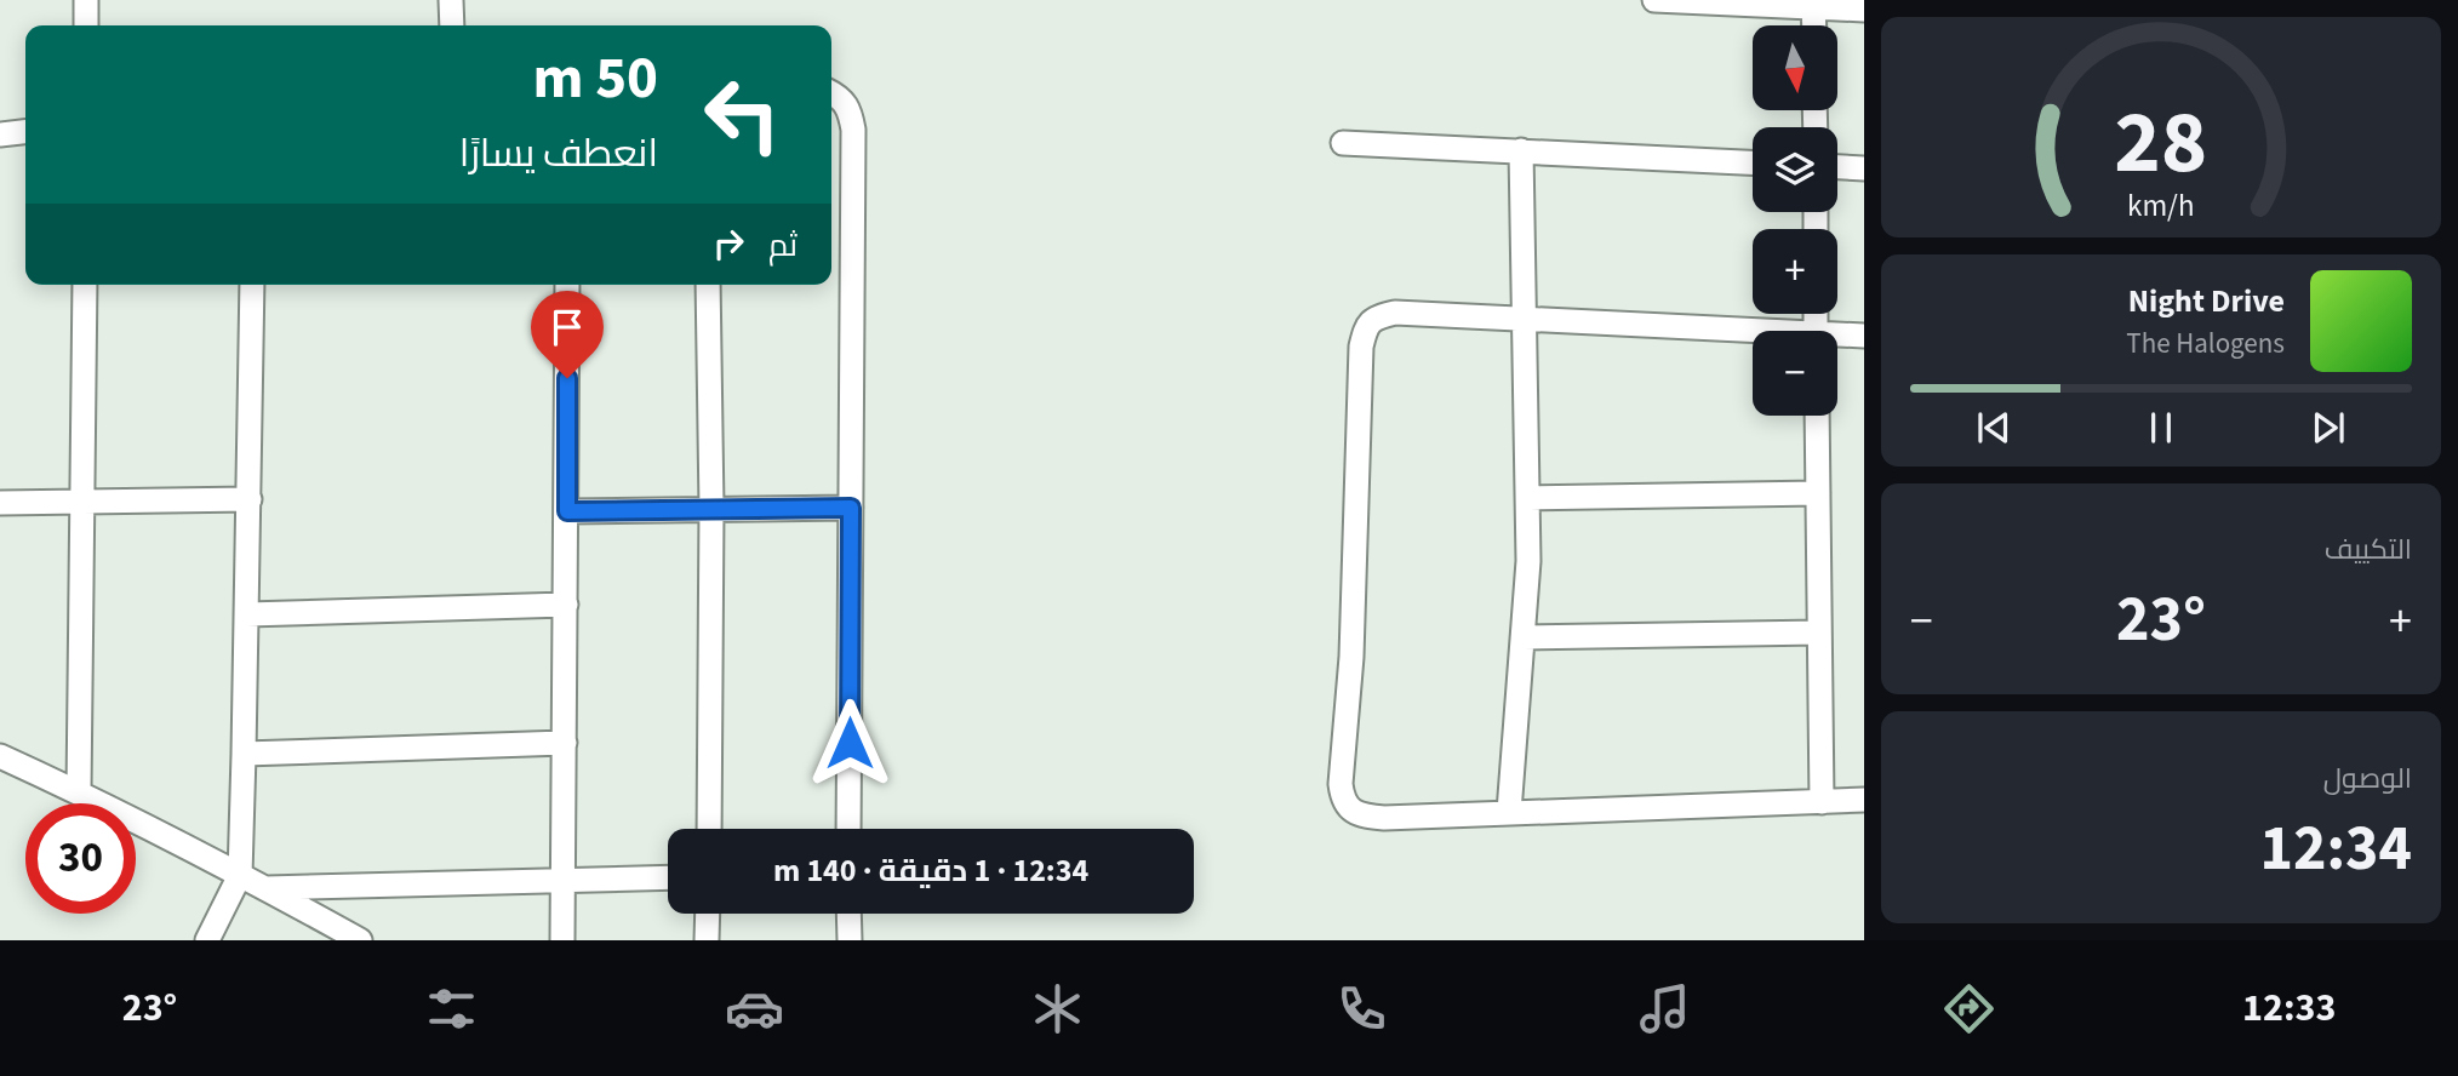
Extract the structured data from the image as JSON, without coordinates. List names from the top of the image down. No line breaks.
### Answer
{"north":"bottom","page":{"map_buttons":["+","−"],"turn":["50 m","انعطف يسارًا"],"then":"ثم","song":["Night Drive","The Halogens"],"tile":["التكييف",["الوصول","12:34"]],"heat":["−","23°","+"],"limit":"30","trip":"12:34 · 1 دقيقة · 140 m","tabs":["12:33","23°"],"gauge":["28","km/h"]}}
